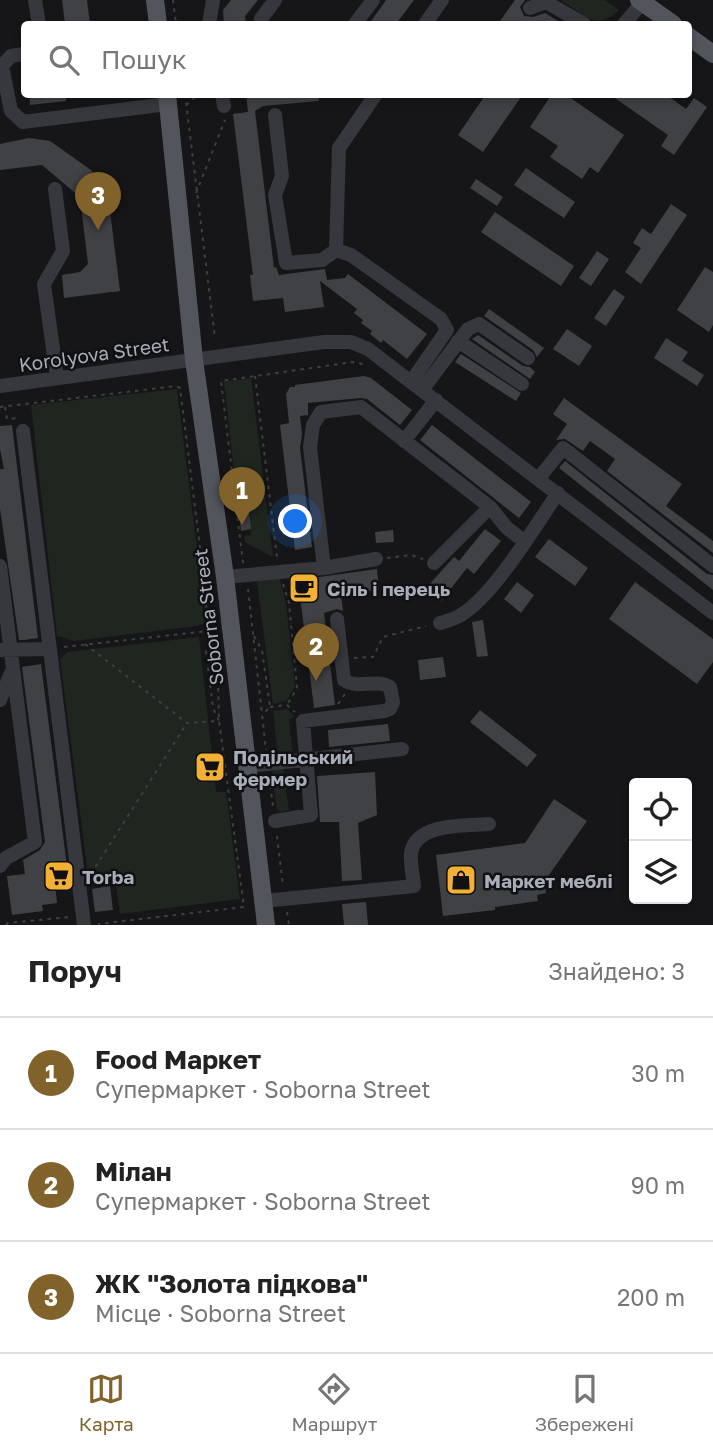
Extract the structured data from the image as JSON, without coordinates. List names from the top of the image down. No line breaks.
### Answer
{"streets":{"main road":["Soborna Street"],"street":["Korolyova Street"]},"crossings":[["Korolyova Street","Soborna Street"]],"places":{"cafe":["Сіль і перець"],"supermarket":["Подільський фермер","Torba"],"shop":["Маркет меблі"]},"page":{"search":"Пошук","pins":["3","1","2"],"heading":["Поруч","Знайдено: 3"],"list":[{"mark":"1","name":"Food Маркет","note":"Супермаркет · Soborna Street","value":"30 m"},{"mark":"2","name":"Мілан","note":"Супермаркет · Soborna Street","value":"90 m"},{"mark":"3","name":"ЖК \"Золота підкова\"","note":"Місце · Soborna Street","value":"200 m"}],"nav":["Карта","Маршрут","Збережені"]}}
